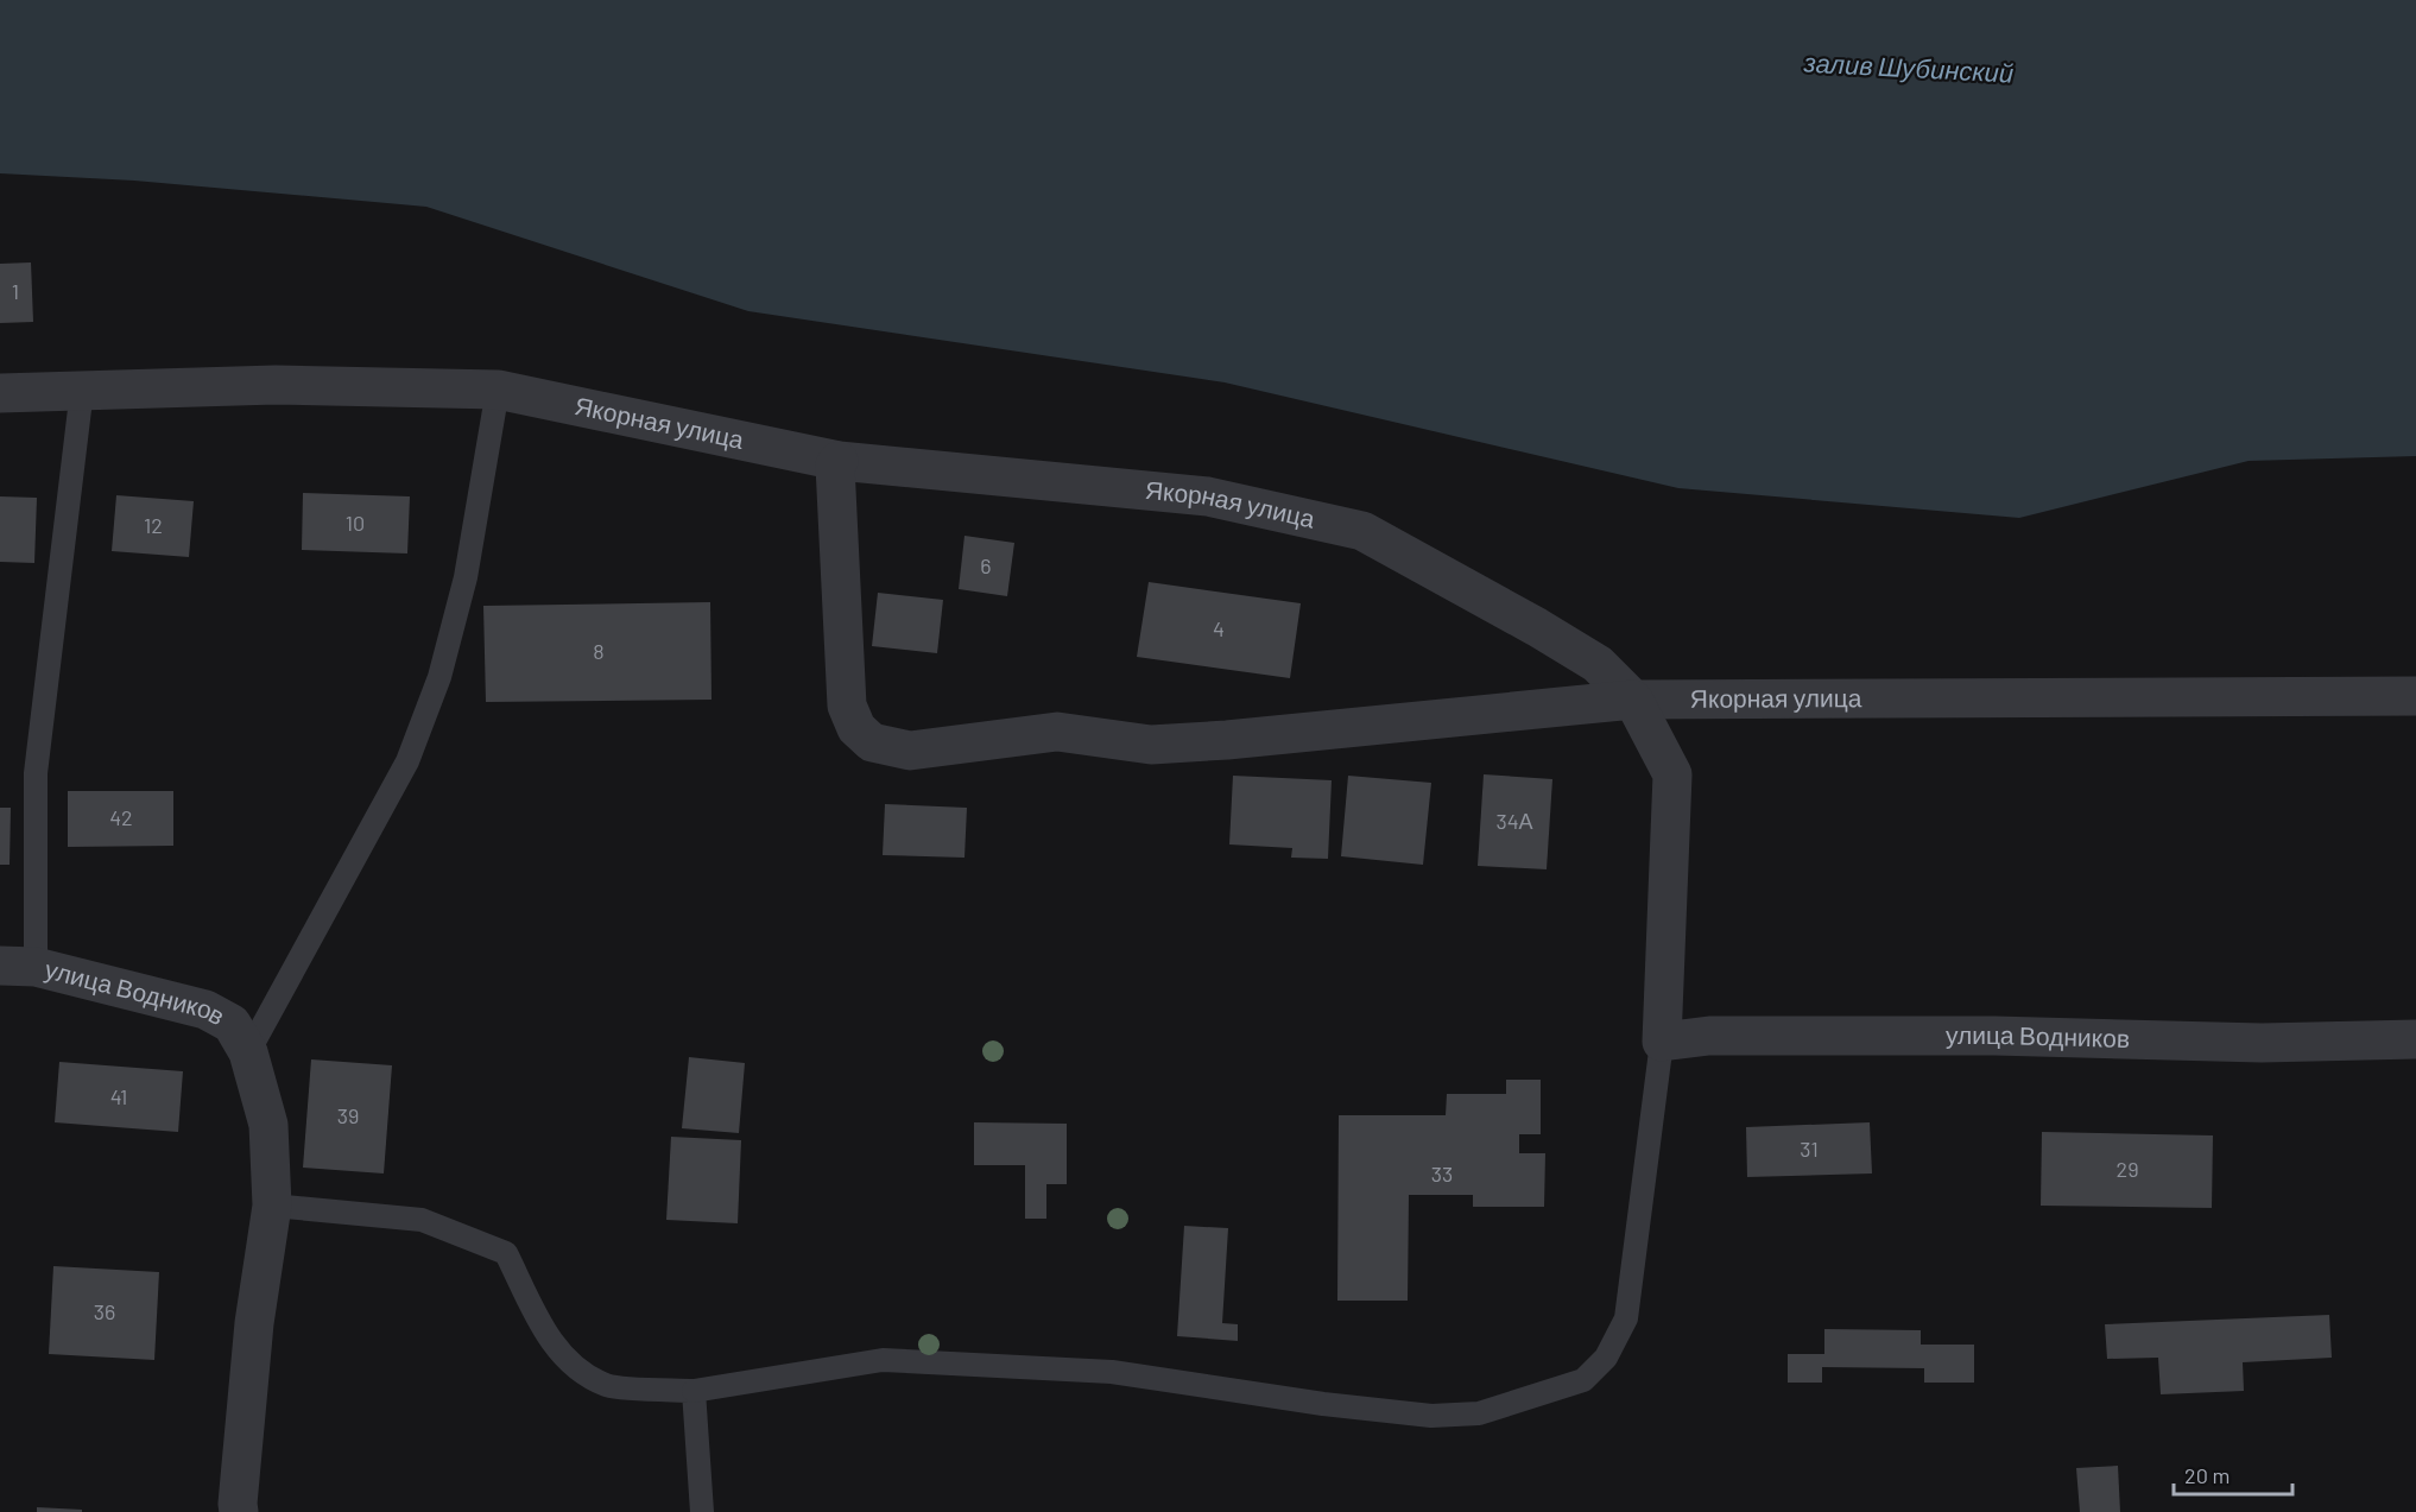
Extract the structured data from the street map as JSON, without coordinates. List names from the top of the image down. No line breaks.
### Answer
{"streets":{"street":["Якорная улица","улица Водников"]},"water":["залив Шубинский"],"house_numbers":["1","10","12","6","4","8","42","34А","41","39","31","29","33","36"],"scale_bar":"20 m"}
